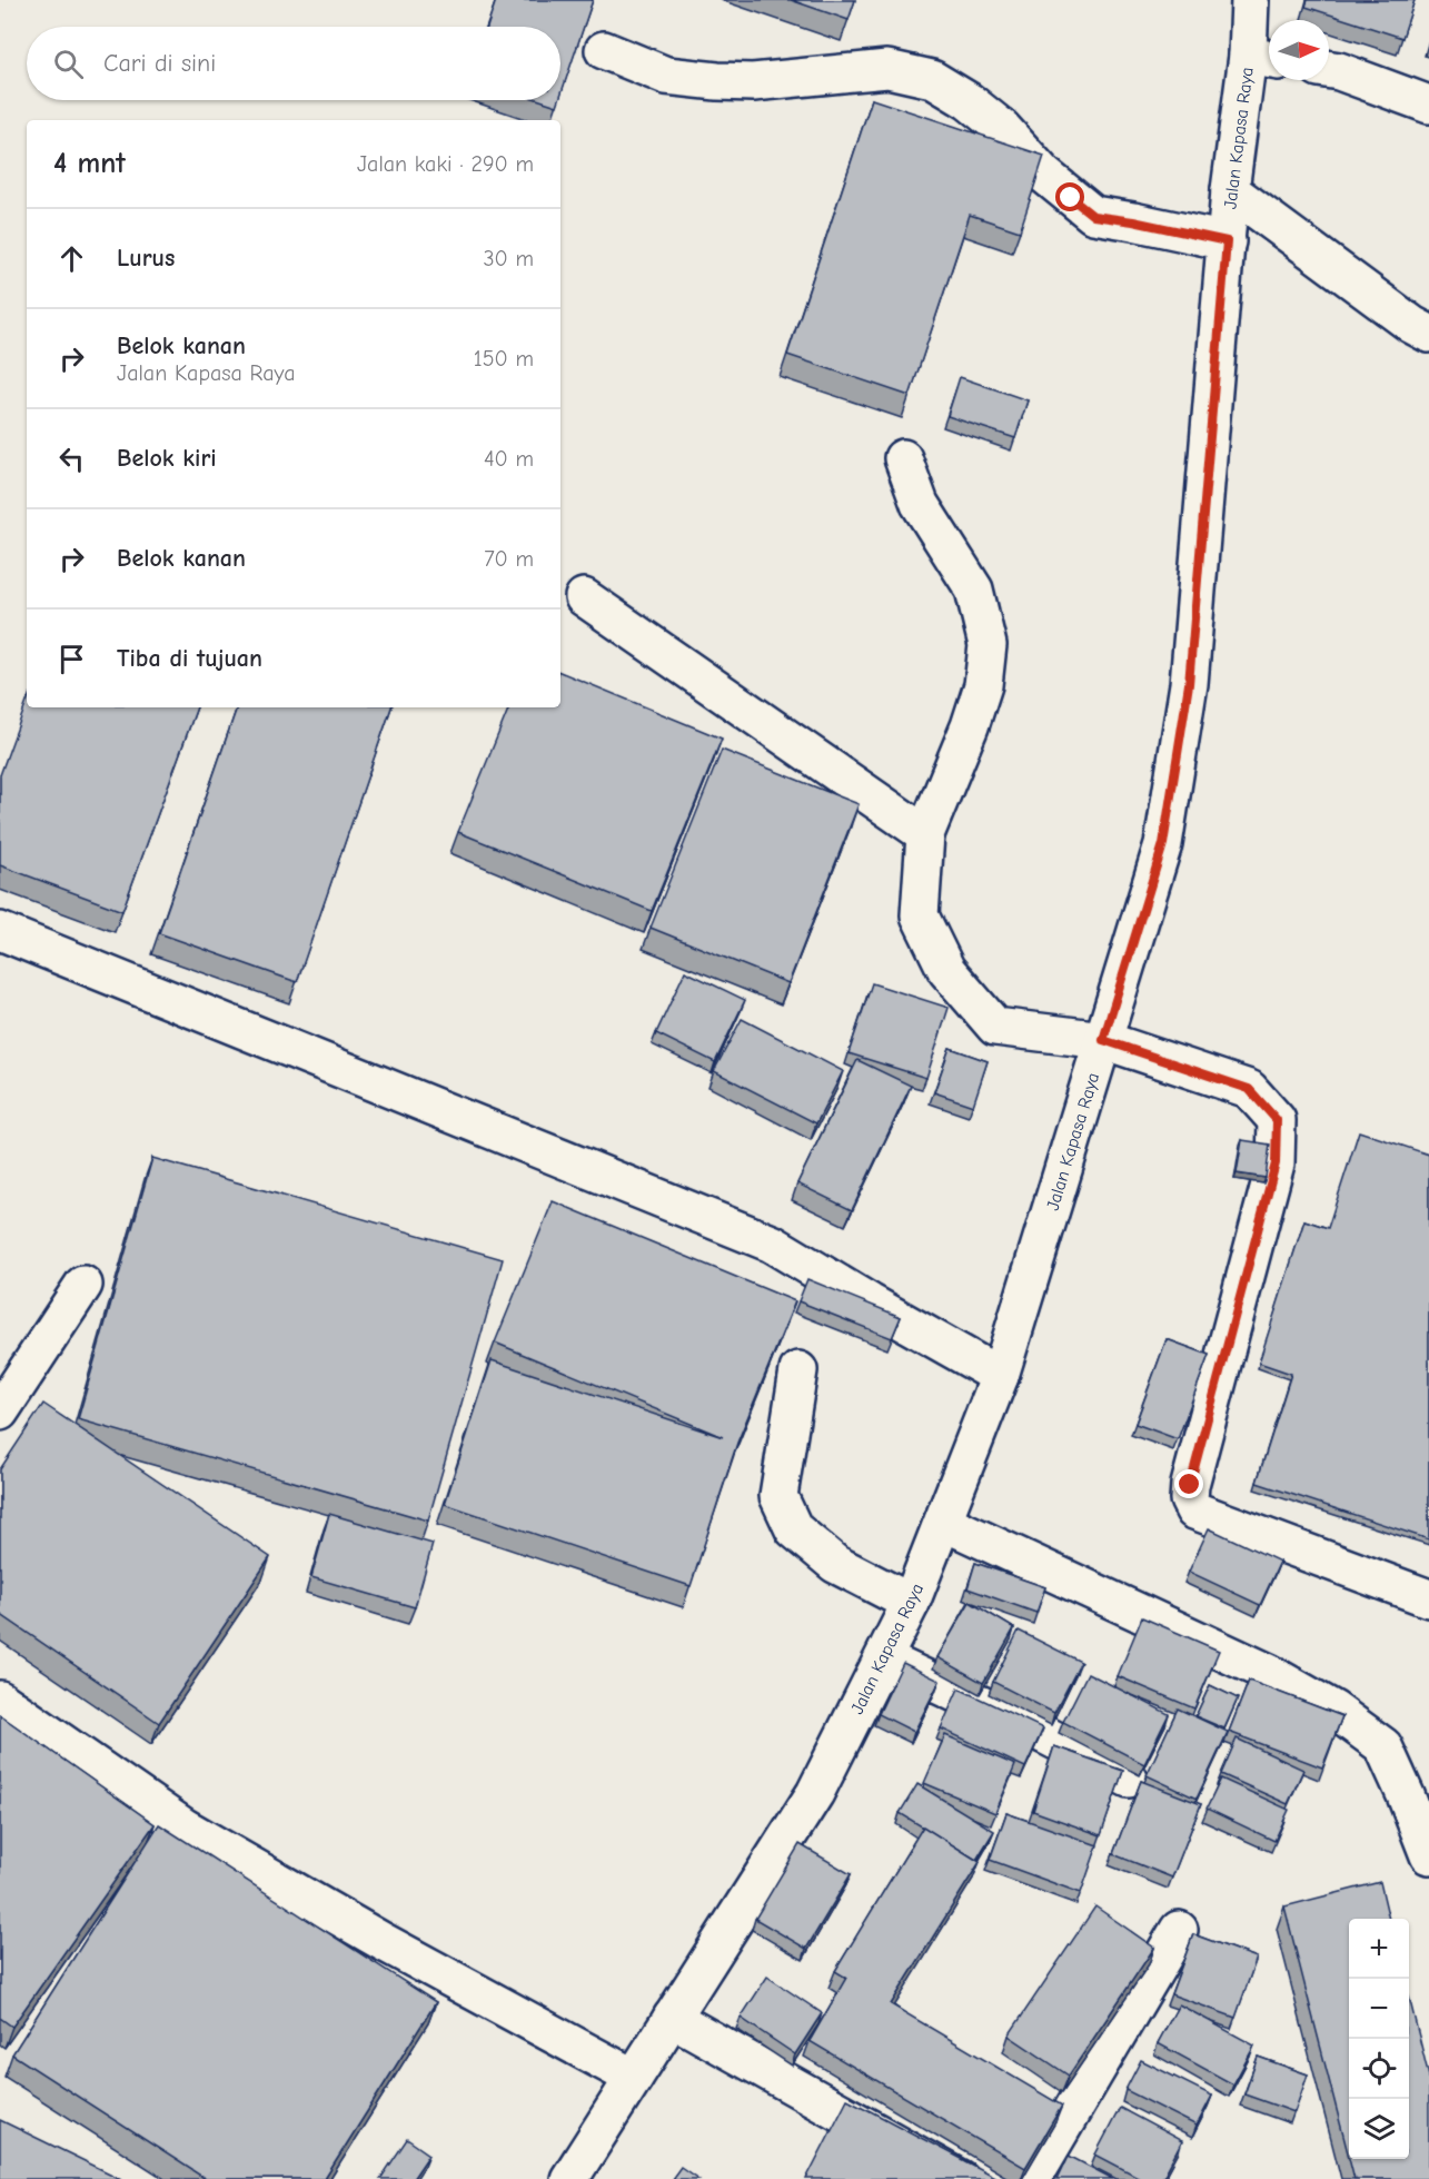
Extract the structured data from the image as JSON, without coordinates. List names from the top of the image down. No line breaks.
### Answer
{"streets":{"main road":["Jalan Kapasa Raya"]},"north":"right","page":{"search":"Cari di sini","heading":["4 mnt","Jalan kaki · 290 m"],"list":[["Lurus","30 m"],["Belok kanan","Jalan Kapasa Raya","150 m"],["Belok kiri","40 m"],["Belok kanan","70 m"],"Tiba di tujuan"],"map_buttons":["+","−"]}}
